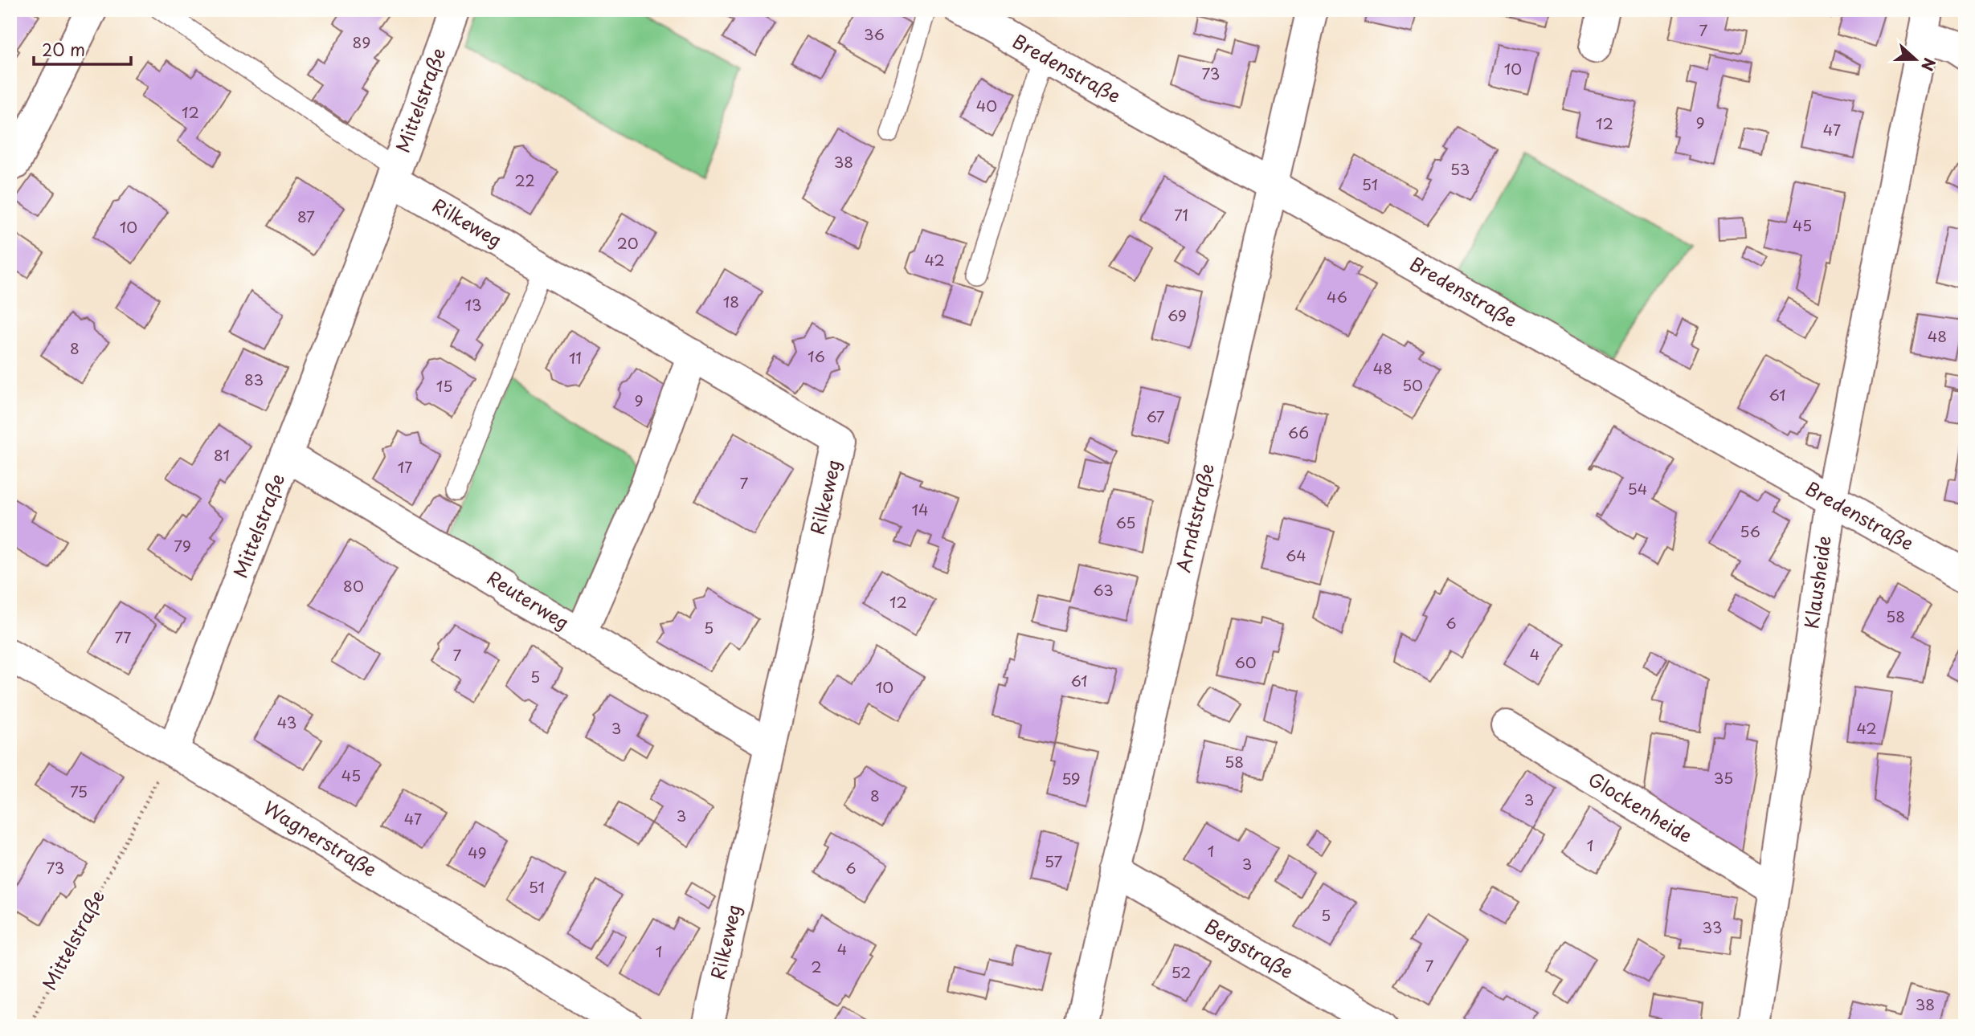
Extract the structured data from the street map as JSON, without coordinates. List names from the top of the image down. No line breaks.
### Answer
{"streets":{"street":["Bredenstraße","Mittelstraße","Rilkeweg","Arndtstraße","Klausheide","Reuterweg","Glockenheide","Wagnerstraße","Bergstraße"]},"crossings":[["Bredenstraße","Arndtstraße"],["Bredenstraße","Klausheide"],["Mittelstraße","Rilkeweg"],["Mittelstraße","Reuterweg"],["Mittelstraße","Wagnerstraße"],["Rilkeweg","Reuterweg"],["Arndtstraße","Bergstraße"],["Klausheide","Glockenheide"]],"house_numbers":["7","36","89","10","73","40","12","9","12","47","38","53","22","51","71","87","45","10","20","42","46","18","13","69","48","8","16","11","48","83","50","15","61","9","67","66","81","17","7","54","14","65","56","79","64","80","63","12","58","6","5","77","4","7","60","5","61","10","43","3","42","58","45","35","59","75","8","3","3","47","1","1","49","57","3","73","6","51","5","33","4","1","7","2","52","38"],"scale_bar":"20 m","north":"right"}
